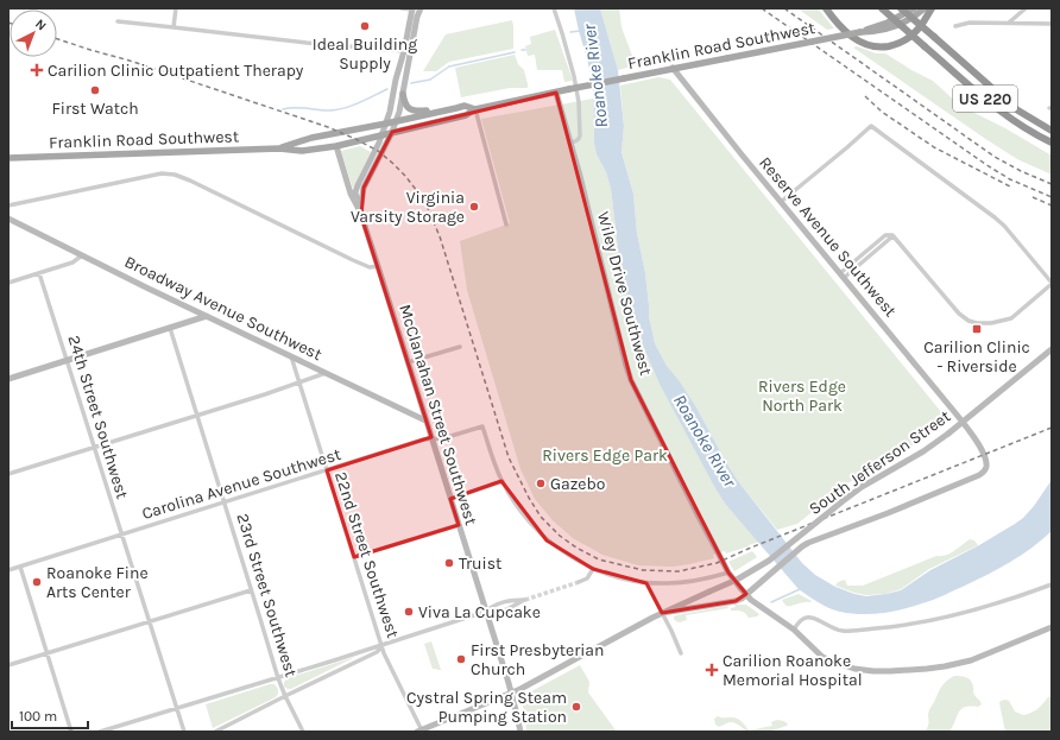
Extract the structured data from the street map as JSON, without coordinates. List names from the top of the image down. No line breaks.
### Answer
{"streets":{"highway":["US 220"],"main road":["Franklin Road Southwest"],"street":["Reserve Avenue Southwest","Wiley Drive Southwest","Broadway Avenue Southwest","McClanahan Street Southwest","24th Street Southwest","South Jefferson Street","Carolina Avenue Southwest","22nd Street Southwest","23rd Street Southwest"]},"crossings":[["Franklin Road Southwest","Reserve Avenue Southwest"],["Franklin Road Southwest","Wiley Drive Southwest"],["Franklin Road Southwest","McClanahan Street Southwest"],["Reserve Avenue Southwest","Wiley Drive Southwest"],["Reserve Avenue Southwest","South Jefferson Street"],["Broadway Avenue Southwest","McClanahan Street Southwest"],["Broadway Avenue Southwest","22nd Street Southwest"],["McClanahan Street Southwest","South Jefferson Street"],["McClanahan Street Southwest","Carolina Avenue Southwest"],["24th Street Southwest","Carolina Avenue Southwest"],["South Jefferson Street","22nd Street Southwest"],["Carolina Avenue Southwest","22nd Street Southwest"],["Carolina Avenue Southwest","23rd Street Southwest"]],"water":["Roanoke River"],"parks":["Rivers Edge North Park","Rivers Edge Park"],"places":{"other":["Ideal Building Supply","First Watch","Virginia Varsity Storage","Gazebo","Truist","Roanoke Fine Arts Center","Viva La Cupcake","First Presbyterian Church","Cystral Spring Steam Pumping Station"],"health":["Carilion Clinic Outpatient Therapy","Carilion Roanoke Memorial Hospital"],"transit":["Carilion Clinic - Riverside"]},"scale_bar":"100 m","north":"top right"}
